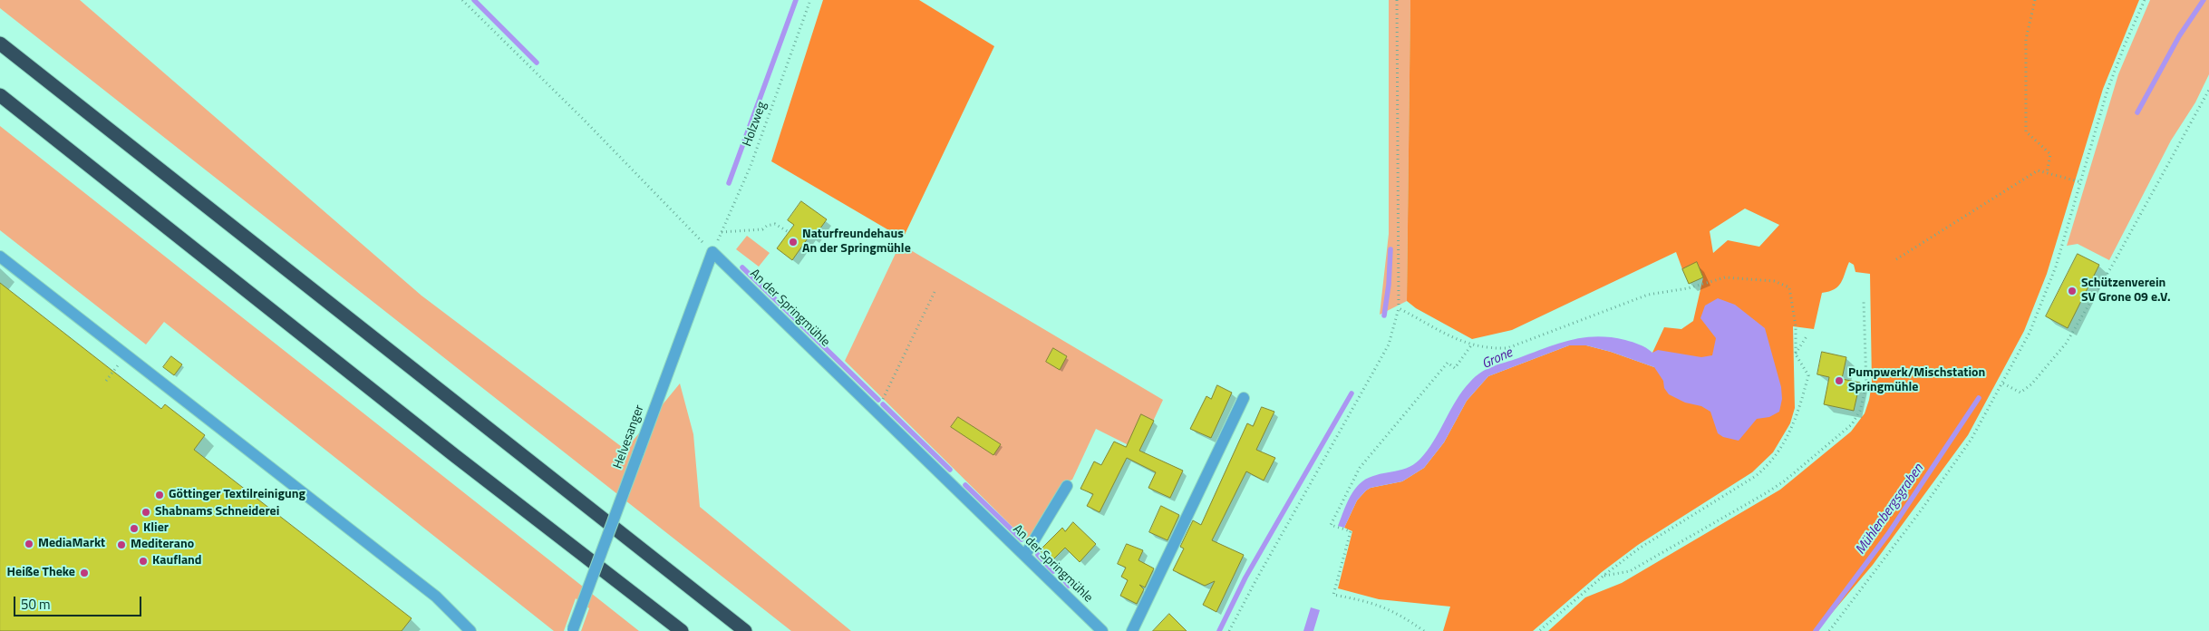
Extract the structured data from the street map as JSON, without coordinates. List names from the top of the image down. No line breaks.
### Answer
{"streets":{"street":["An der Springmühle","Helvesanger"],"path":["Holzweg"]},"crossings":[["Holzweg","An der Springmühle"],["Holzweg","Helvesanger"],["An der Springmühle","Helvesanger"]],"water":["Grone","Mühlenbergsgraben"],"places":["Naturfreundehaus An der Springmühle","Schützenverein SV Grone 09 e.V.","Pumpwerk/Mischstation Springmühle","Göttinger Textilreinigung","Shabnams Schneiderei","Klier","MediaMarkt","Mediterano","Kaufland","Heiße Theke"],"scale_bar":"50 m"}
